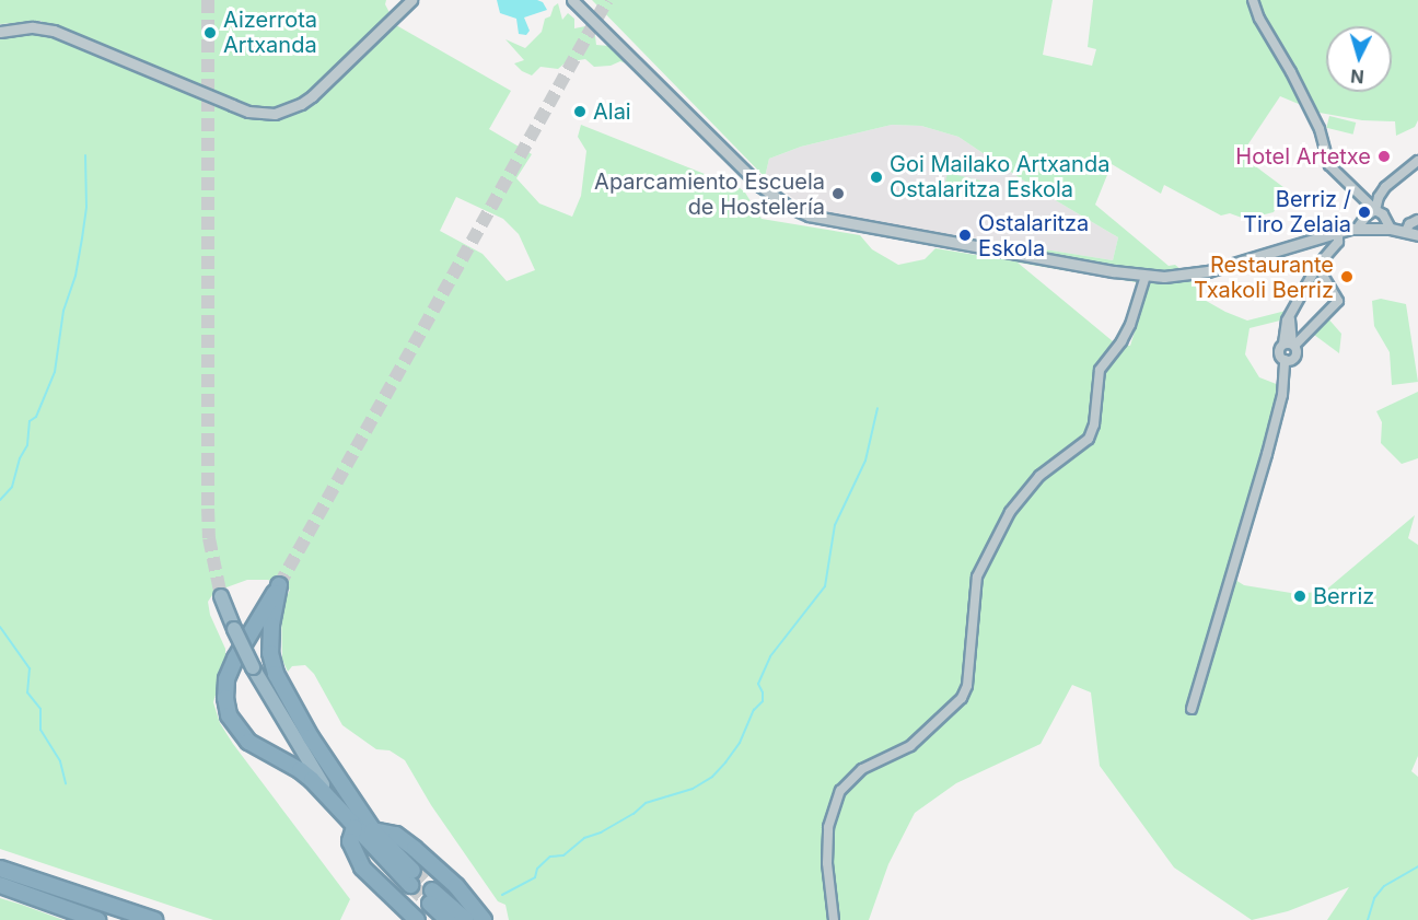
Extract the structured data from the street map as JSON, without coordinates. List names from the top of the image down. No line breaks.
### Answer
{"places":["Aizerrota Artxanda","Alai","Hotel Artetxe","Goi Mailako Artxanda Ostalaritza Eskola","Aparcamiento Escuela de Hostelería","Berriz / Tiro Zelaia","Ostalaritza Eskola","Restaurante Txakoli Berriz","Berriz"],"north":"bottom"}
